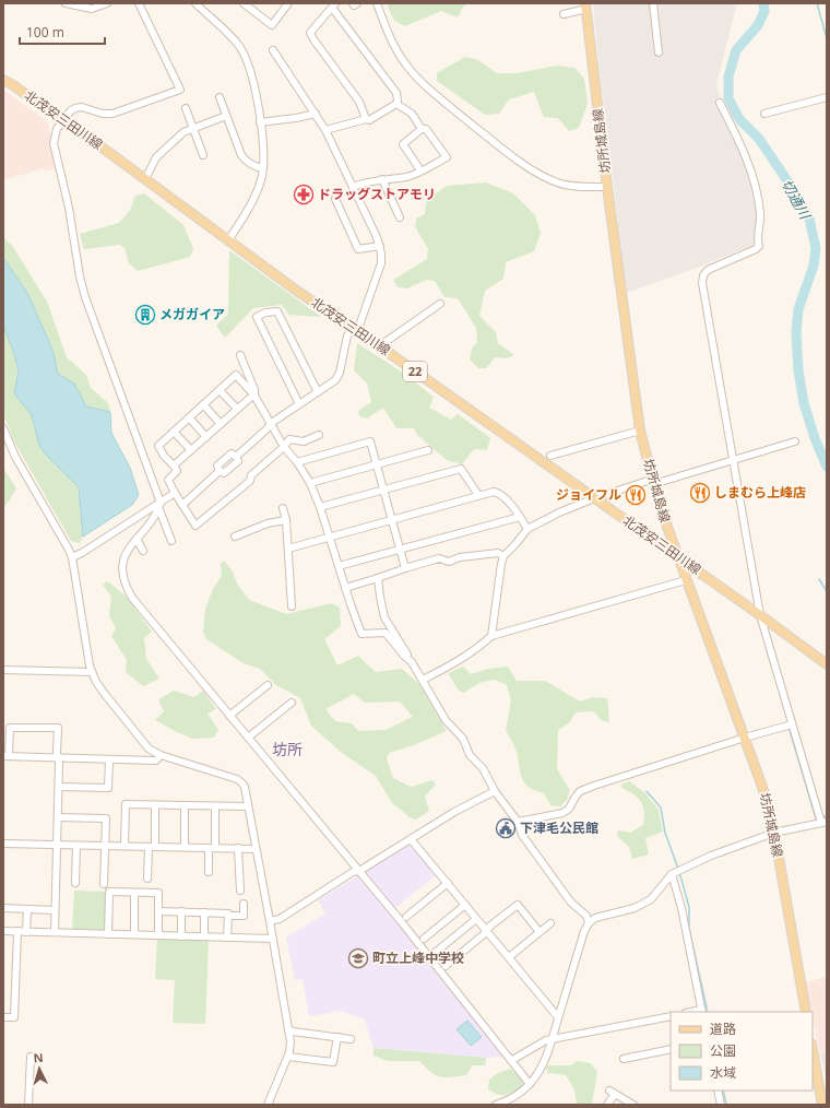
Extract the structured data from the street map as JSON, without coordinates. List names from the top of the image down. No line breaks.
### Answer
{"streets":{"main road":["北茂安三田川線","坊所城島線","22"]},"crossings":[["北茂安三田川線","坊所城島線"]],"districts":["坊所"],"water":["切通川"],"places":{"pharmacy":["ドラッグストアモリ"],"building":["メガガイア"],"restaurant":["しまむら上峰店","ジョイフル"],"public building":["下津毛公民館"],"school or university":["町立上峰中学校"]},"legend":["道路","公園","水域"],"scale_bar":"100 m","north":"top"}
